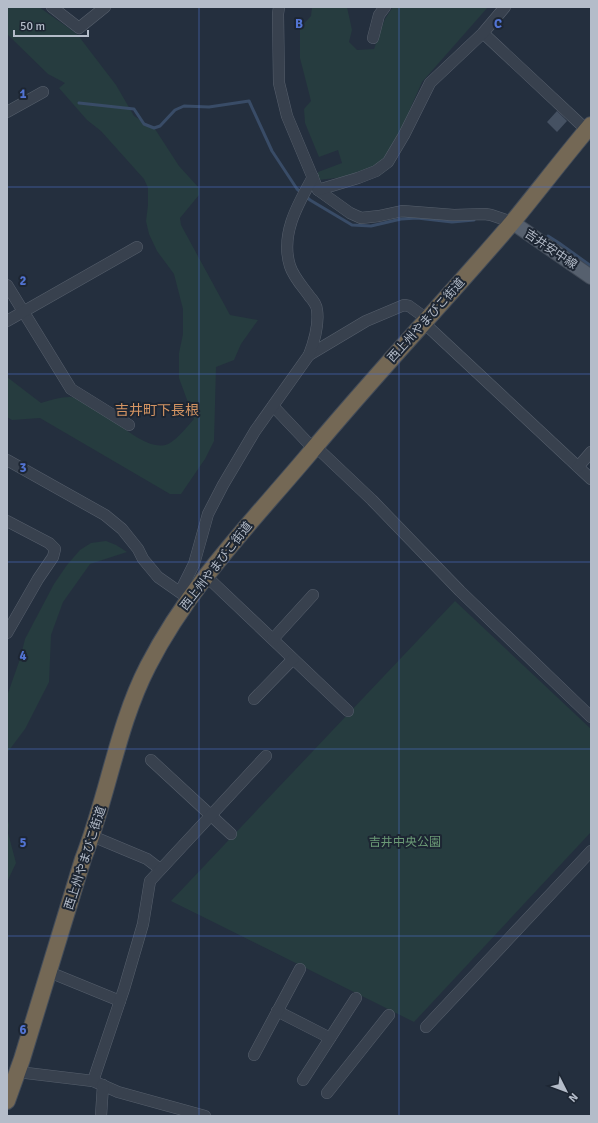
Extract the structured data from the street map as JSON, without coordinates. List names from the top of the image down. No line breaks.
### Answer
{"streets":{"highway":["西上州やまびこ街道"],"main road":["吉井安中線"]},"crossings":[["吉井安中線","西上州やまびこ街道"]],"districts":["吉井町下長根"],"parks":["吉井中央公園"],"scale_bar":"50 m","north":"bottom right","grid":{"columns":["B","C"],"rows":["1","2","3","4","5","6"]}}
